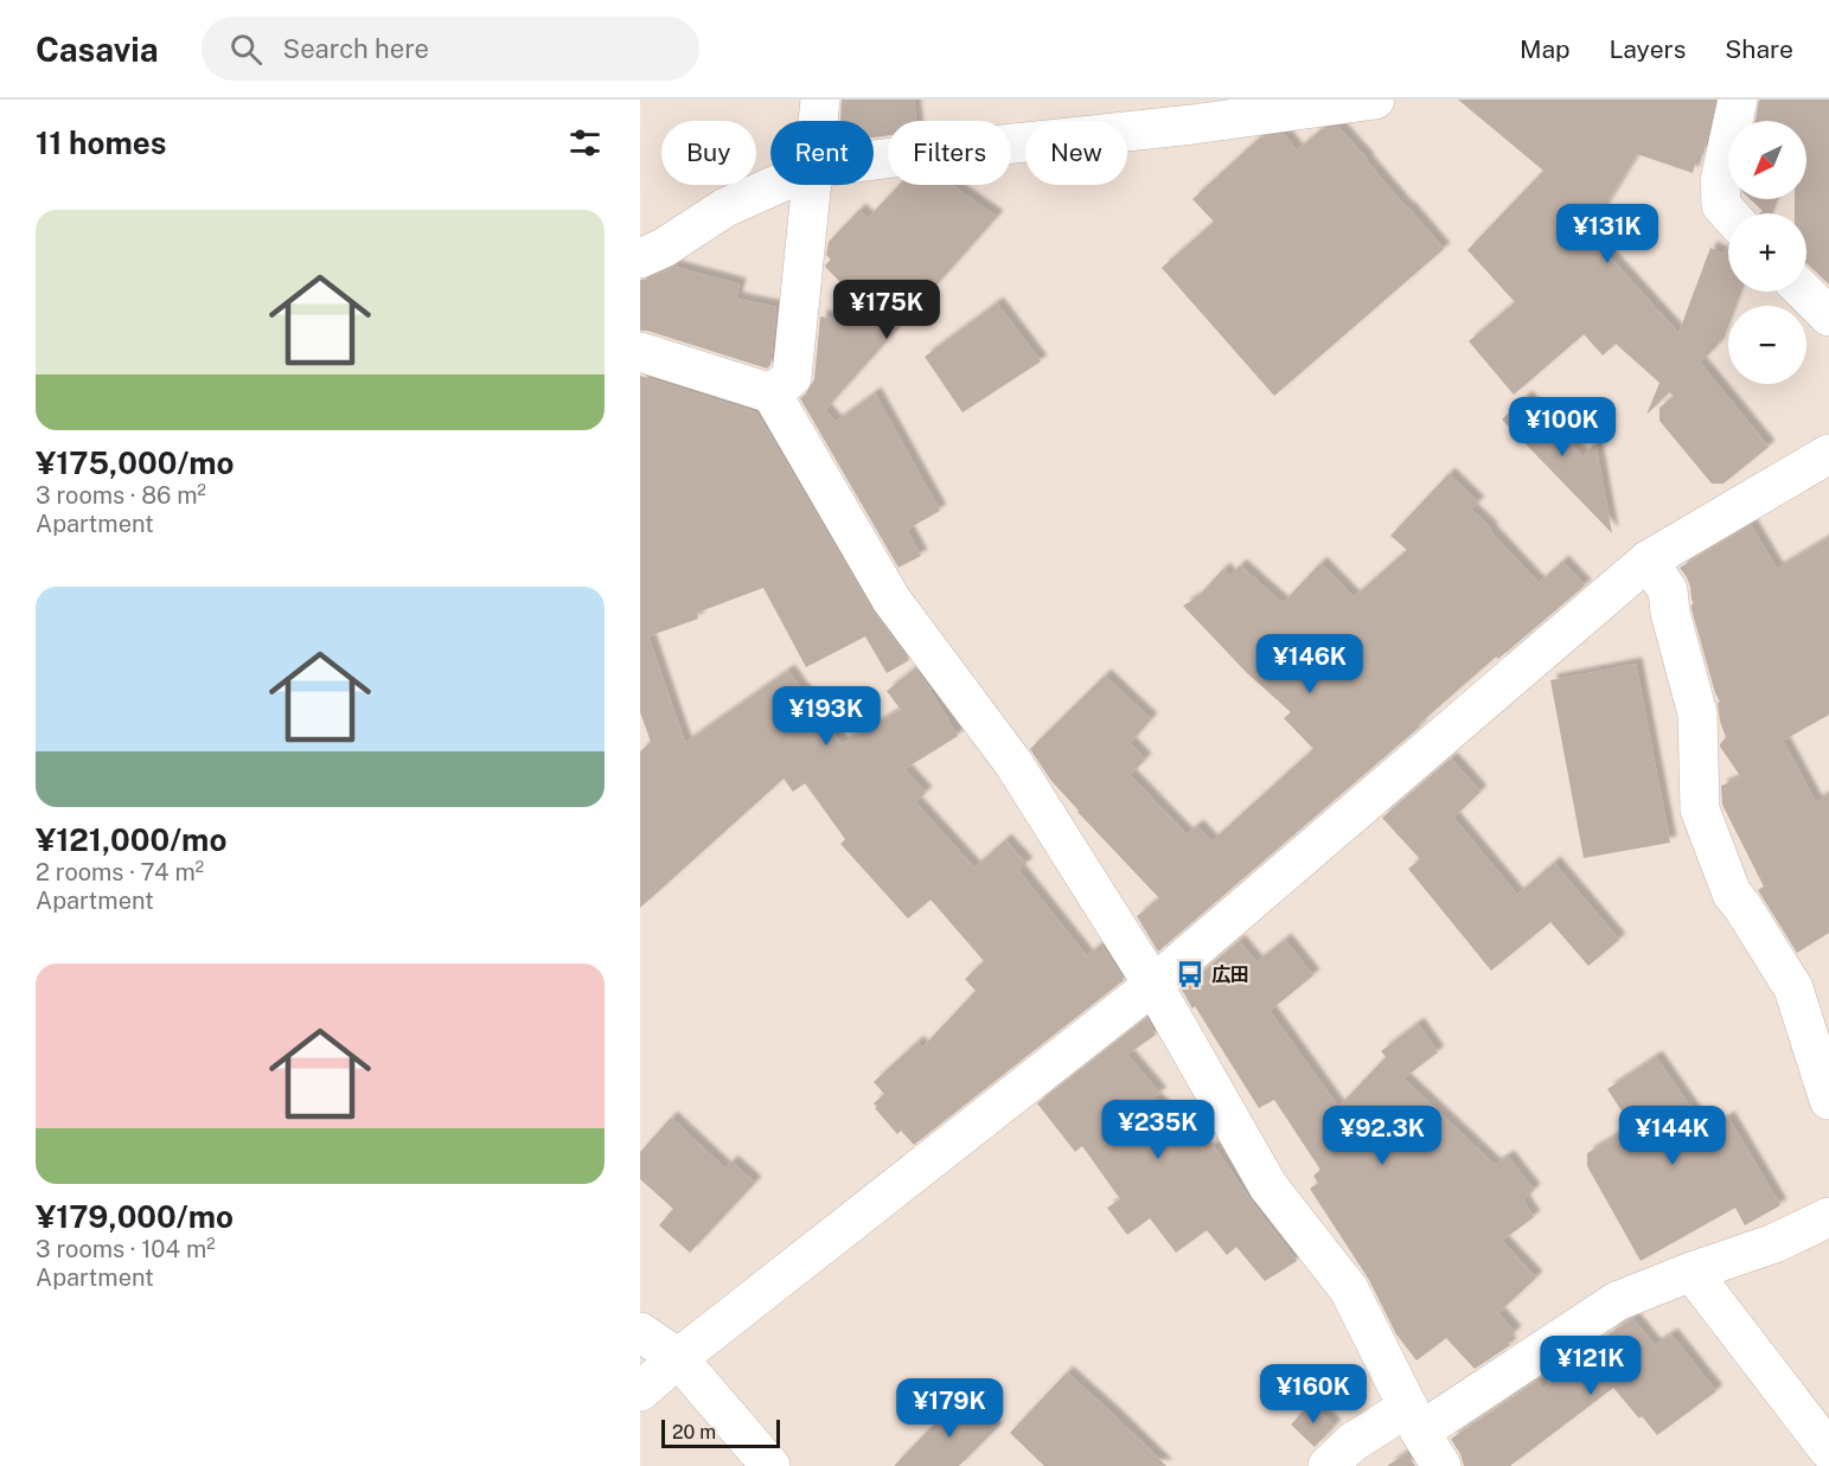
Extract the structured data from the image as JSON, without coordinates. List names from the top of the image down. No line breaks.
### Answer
{"places":{"bus stop":["広田"]},"scale_bar":"20 m","north":"bottom left","page":{"header":"Casavia","search":"Search here","nav":["Map","Layers","Share"],"heading":"11 homes","map_buttons":["+","−"],"chip":["Buy","Rent","Filters","New"],"list":[{"name":"¥175,000/mo","note":"3 rooms · 86 m² · Apartment"},{"name":"¥121,000/mo","note":"2 rooms · 74 m² · Apartment"},{"name":"¥179,000/mo","note":"3 rooms · 104 m² · Apartment"}],"price":["¥131K","¥175K","¥100K","¥146K","¥193K","¥235K","¥92.3K","¥144K","¥121K","¥160K","¥179K"],"scale":"20 m"}}
